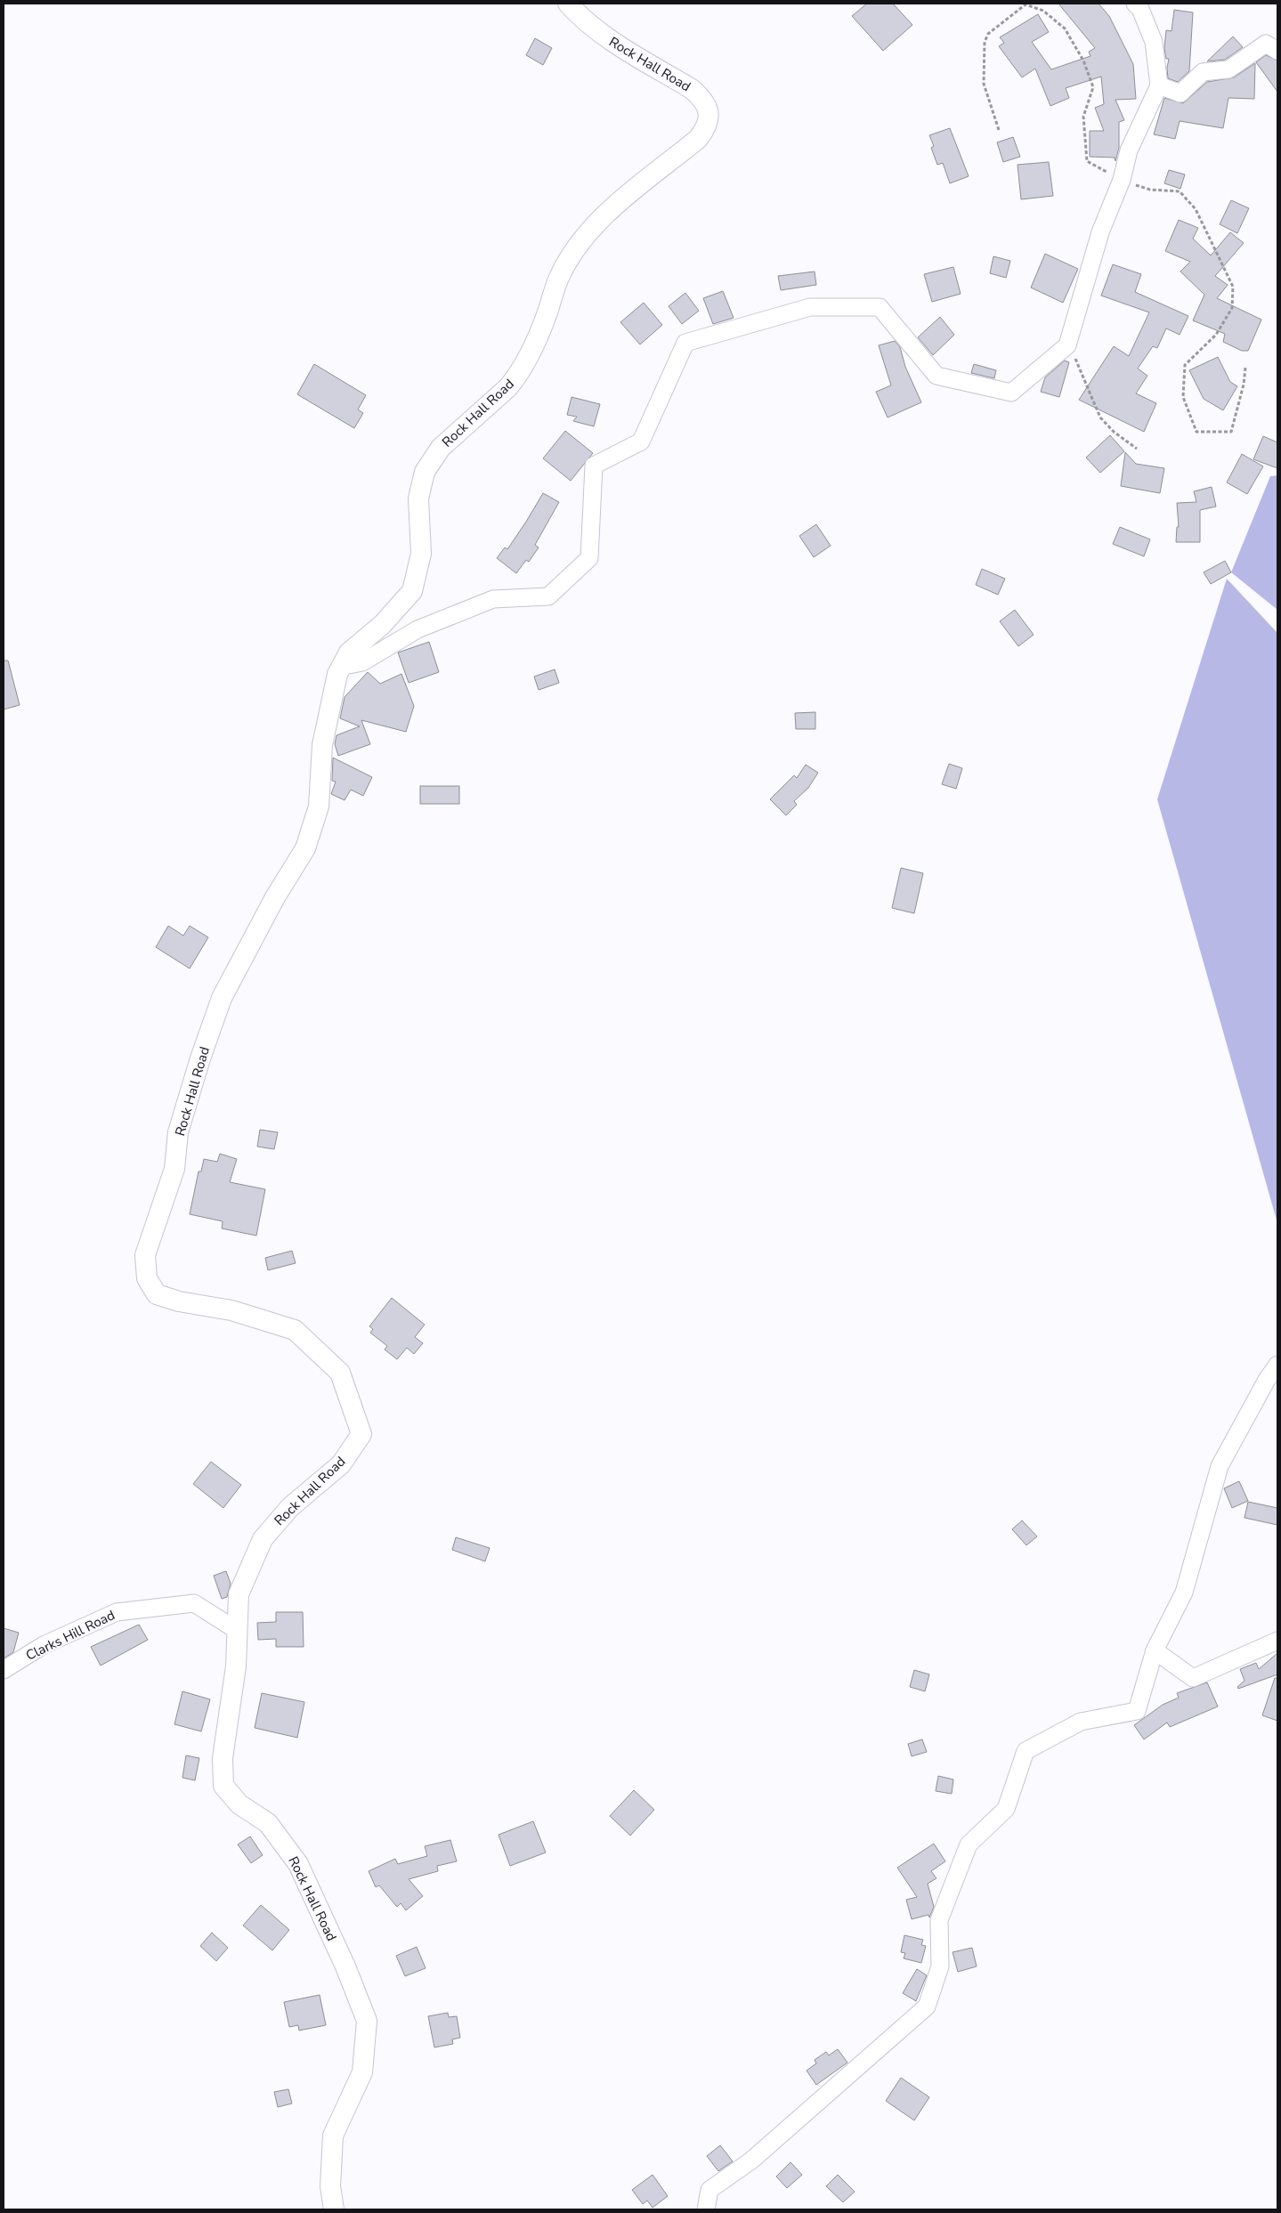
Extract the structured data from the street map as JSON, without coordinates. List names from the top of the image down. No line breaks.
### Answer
{"streets":{"street":["Rock Hall Road","Clarks Hill Road"]},"crossings":[["Rock Hall Road","Clarks Hill Road"]]}
